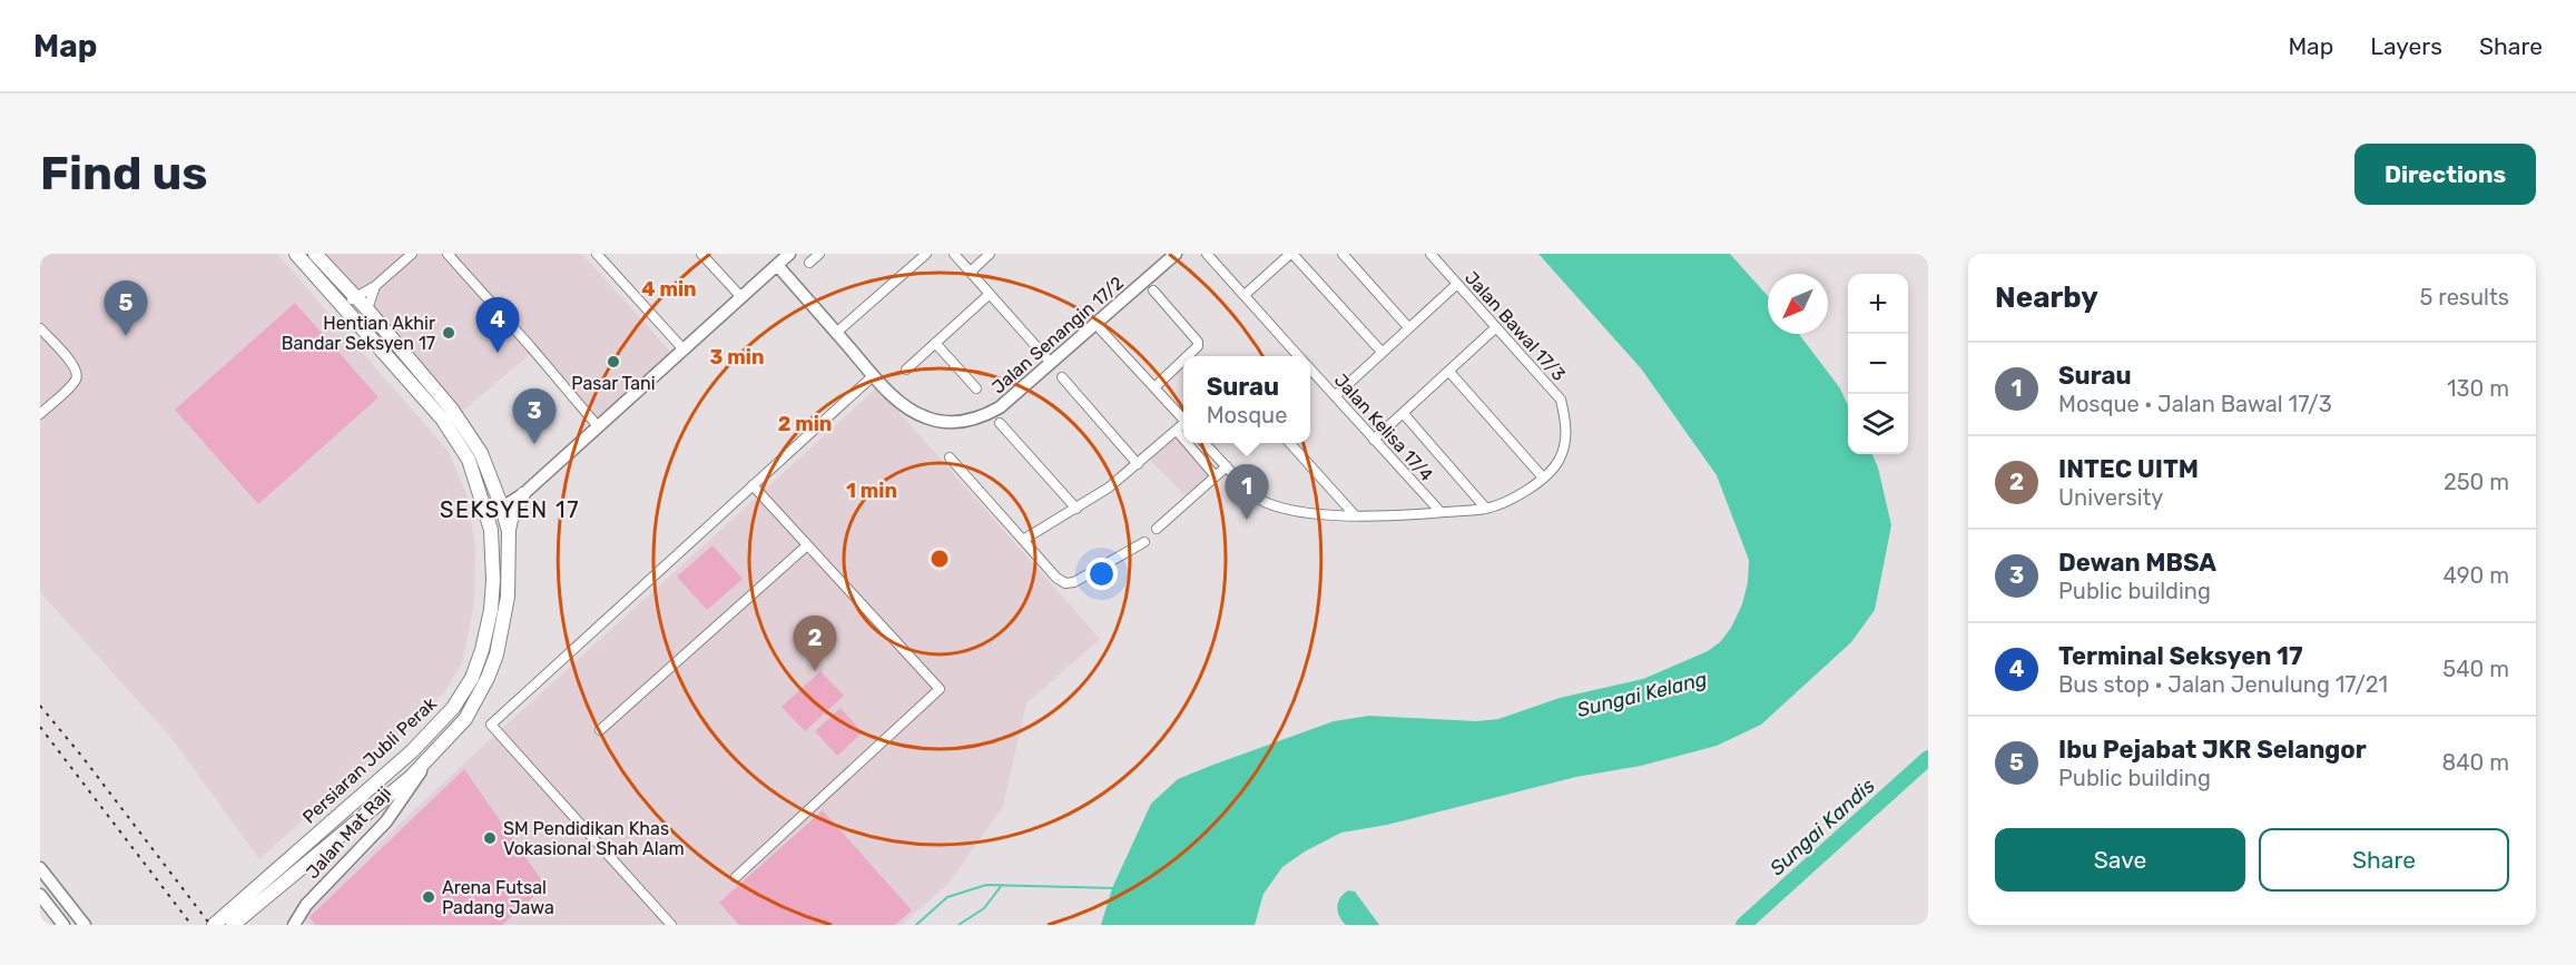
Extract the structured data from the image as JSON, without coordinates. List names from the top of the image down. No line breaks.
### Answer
{"streets":{"main road":["Persiaran Jubli Perak"],"street":["Jalan Bawal 17/3","Jalan Senangin 17/2","Jalan Kelisa 17/4","Jalan Mat Raji"]},"crossings":[["Jalan Bawal 17/3","Jalan Kelisa 17/4"],["Persiaran Jubli Perak","Jalan Mat Raji"]],"districts":["SEKSYEN 17"],"water":["Sungai Kelang","Sungai Kandis"],"places":["Hentian Akhir Bandar Seksyen 17","Pasar Tani","SM Pendidikan Khas Vokasional Shah Alam","Arena Futsal Padang Jawa"],"north":"bottom left","page":{"header":"Map","nav":["Map","Layers","Share"],"buttons":["Directions",["Save","Share"]],"title":"Find us","heading":["Nearby","5 results"],"map_buttons":["+","−"],"pins":["5","4","3","1","2"],"list":[{"mark":"1","name":"Surau","note":"Mosque · Jalan Bawal 17/3","value":"130 m"},{"mark":"2","name":"INTEC UITM","note":"University","value":"250 m"},{"mark":"3","name":"Dewan MBSA","note":"Public building","value":"490 m"},{"mark":"4","name":"Terminal Seksyen 17","note":"Bus stop · Jalan Jenulung 17/21","value":"540 m"},{"mark":"5","name":"Ibu Pejabat JKR Selangor","note":"Public building","value":"840 m"}],"popup":["Surau","Mosque"]},"rings":["4 min","3 min","2 min","1 min"]}
